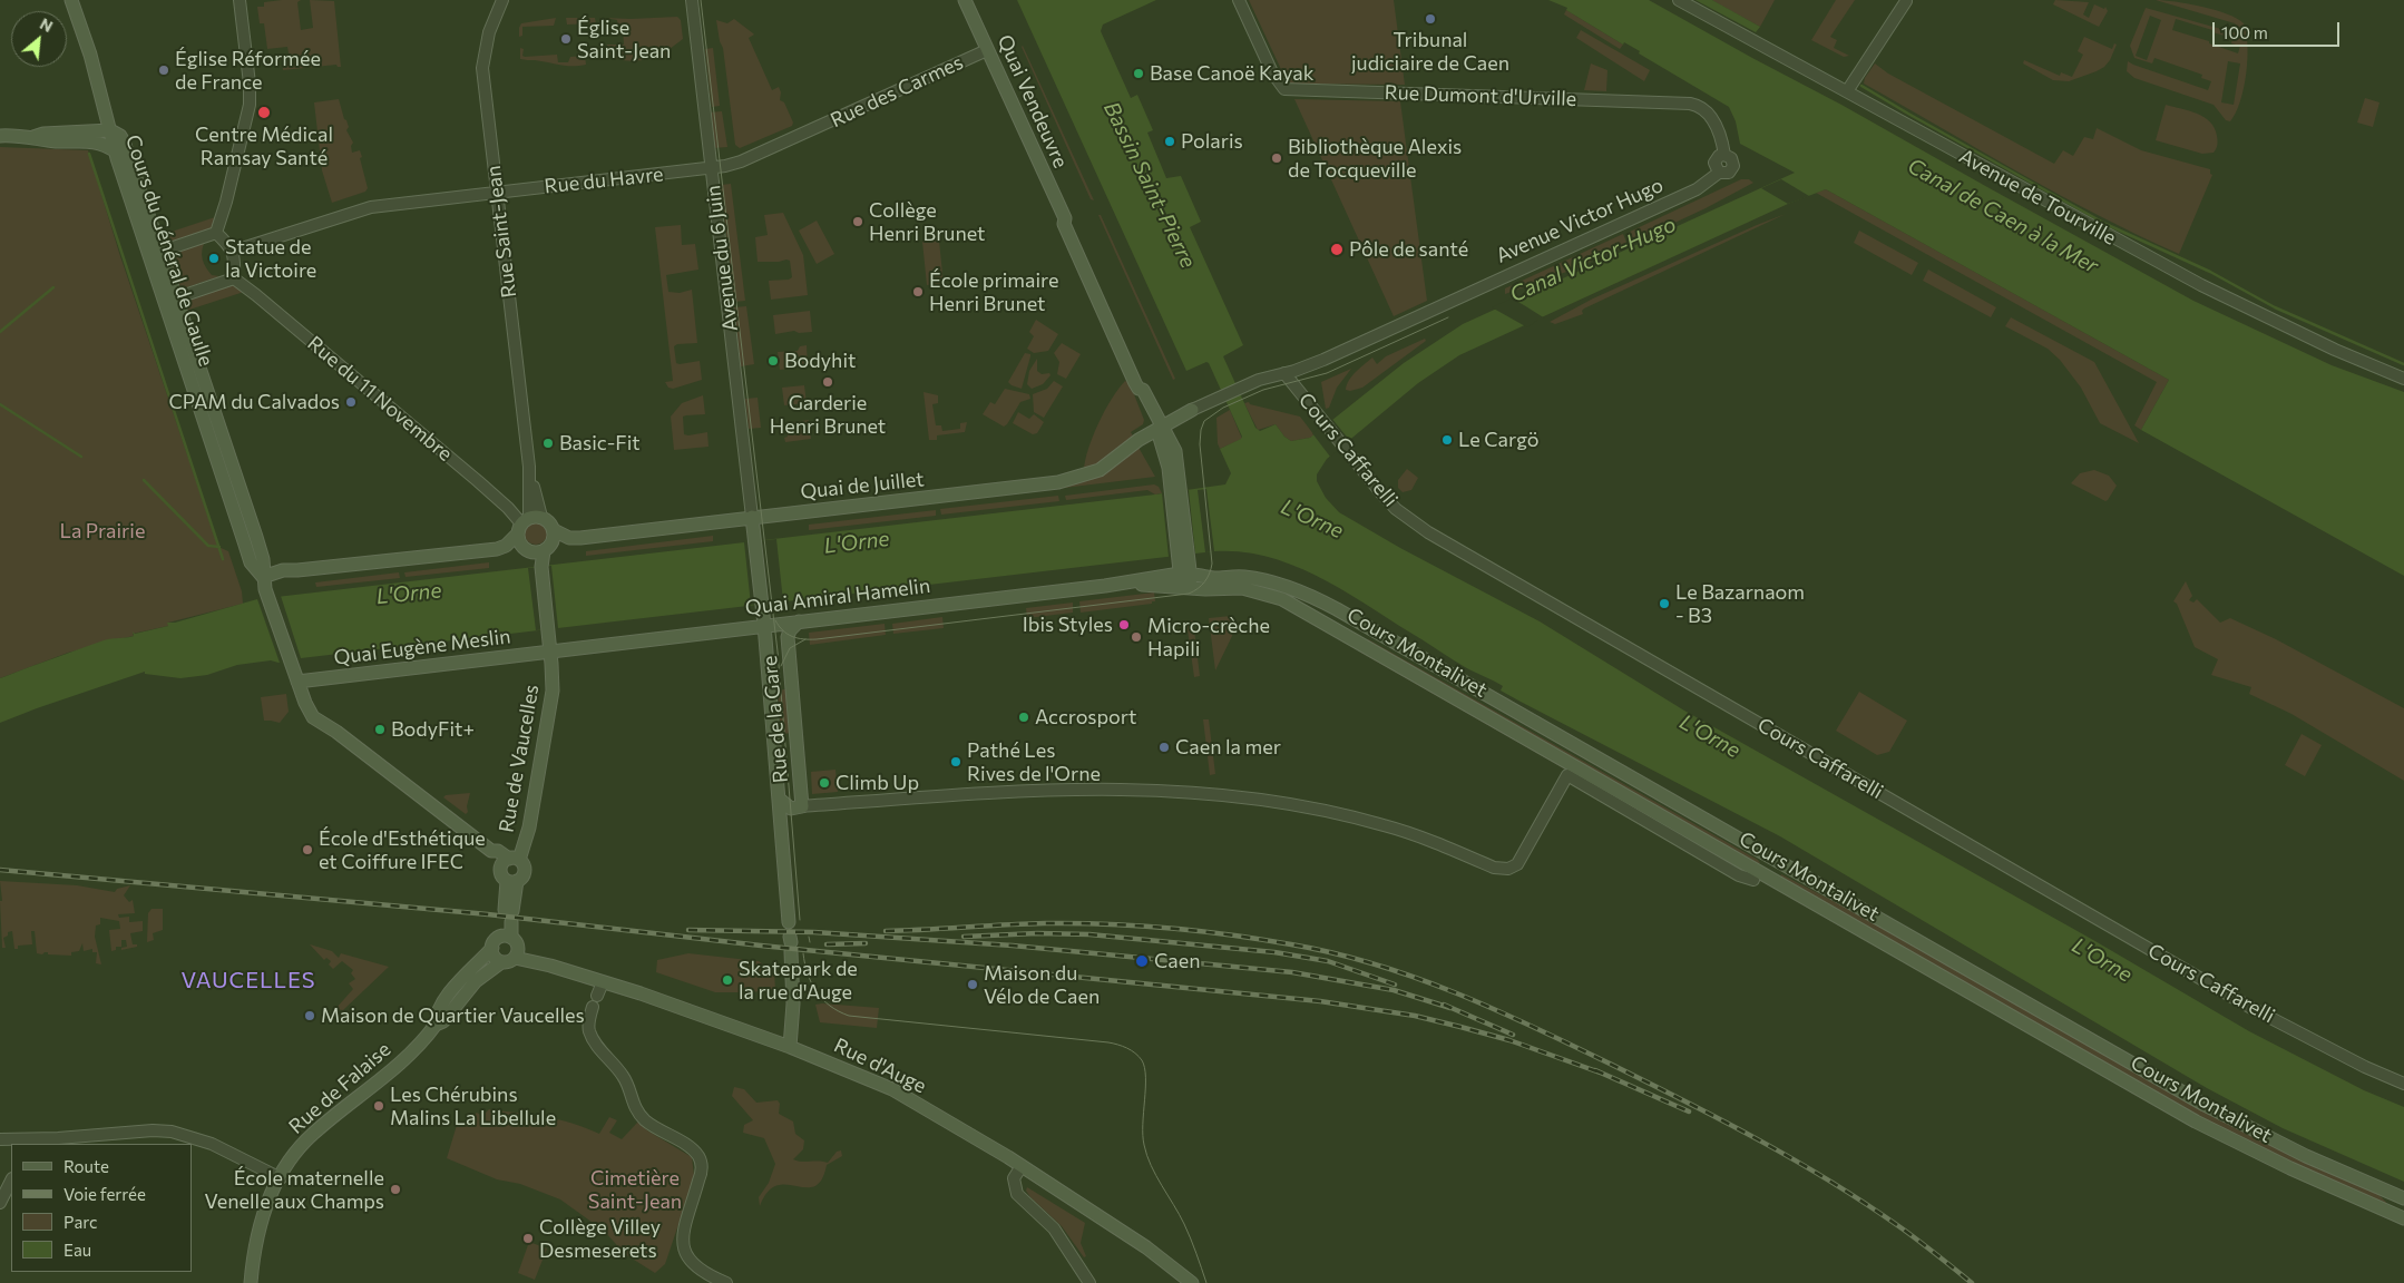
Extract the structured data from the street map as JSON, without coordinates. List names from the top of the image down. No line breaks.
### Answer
{"streets":{"main road":["Quai Vendeuvre","Cours du Général de Gaulle","Quai de Juillet","Quai Amiral Hamelin","Quai Eugène Meslin","Cours Montalivet","Rue de la Gare","Rue de Vaucelles","Rue d'Auge","Rue de Falaise"],"street":["Rue des Carmes","Rue Dumont d'Urville","Rue du Havre","Avenue de Tourville","Avenue Victor Hugo","Rue Saint-Jean","Avenue du 6 Juin","Rue du 11 Novembre","Cours Caffarelli"]},"crossings":[["Rue des Carmes","Quai Vendeuvre"],["Rue des Carmes","Rue du Havre"],["Rue Dumont d'Urville","Avenue Victor Hugo"],["Quai Vendeuvre","Quai de Juillet"],["Quai Vendeuvre","Quai Amiral Hamelin"],["Quai Vendeuvre","Cours Montalivet"],["Rue du Havre","Rue Saint-Jean"],["Rue du Havre","Avenue du 6 Juin"],["Avenue Victor Hugo","Cours Caffarelli"],["Rue Saint-Jean","Rue du 11 Novembre"],["Rue Saint-Jean","Quai de Juillet"],["Rue Saint-Jean","Rue de Vaucelles"],["Avenue du 6 Juin","Quai de Juillet"],["Avenue du 6 Juin","Rue de la Gare"],["Rue du 11 Novembre","Quai de Juillet"],["Rue du 11 Novembre","Rue de Vaucelles"],["Quai de Juillet","Rue de la Gare"],["Quai de Juillet","Rue de Vaucelles"],["Quai Amiral Hamelin","Quai Eugène Meslin"],["Quai Amiral Hamelin","Cours Montalivet"],["Quai Amiral Hamelin","Rue de la Gare"],["Quai Amiral Hamelin","Rue de Vaucelles"],["Quai Eugène Meslin","Rue de Vaucelles"],["Cours Montalivet","Rue de la Gare"],["Rue d'Auge","Rue de Falaise"]],"districts":["VAUCELLES"],"water":["Bassin Saint-Pierre","Canal de Caen à la Mer","Canal Victor-Hugo","L'Orne"],"parks":["La Prairie","Cimetière Saint-Jean"],"places":["Tribunal judiciaire de Caen","Église Saint-Jean","Église Réformée de France","Base Canoë Kayak","Centre Médical Ramsay Santé","Polaris","Bibliothèque Alexis de Tocqueville","Collège Henri Brunet","Pôle de santé","Statue de la Victoire","École primaire Henri Brunet","Bodyhit","Garderie Henri Brunet","CPAM du Calvados","Le Cargö","Basic-Fit","Le Bazarnaom - B3","Ibis Styles","Micro-crèche Hapili","Accrosport","BodyFit+","Caen la mer","Pathé Les Rives de l'Orne","Climb Up","École d'Esthétique et Coiffure IFEC","Caen","Skatepark de la rue d'Auge","Maison du Vélo de Caen","Maison de Quartier Vaucelles","Les Chérubins Malins La Libellule","École maternelle Venelle aux Champs","Collège Villey Desmeserets"],"legend":["Route","Voie ferrée","Parc","Eau"],"scale_bar":"100 m","north":"top right"}
